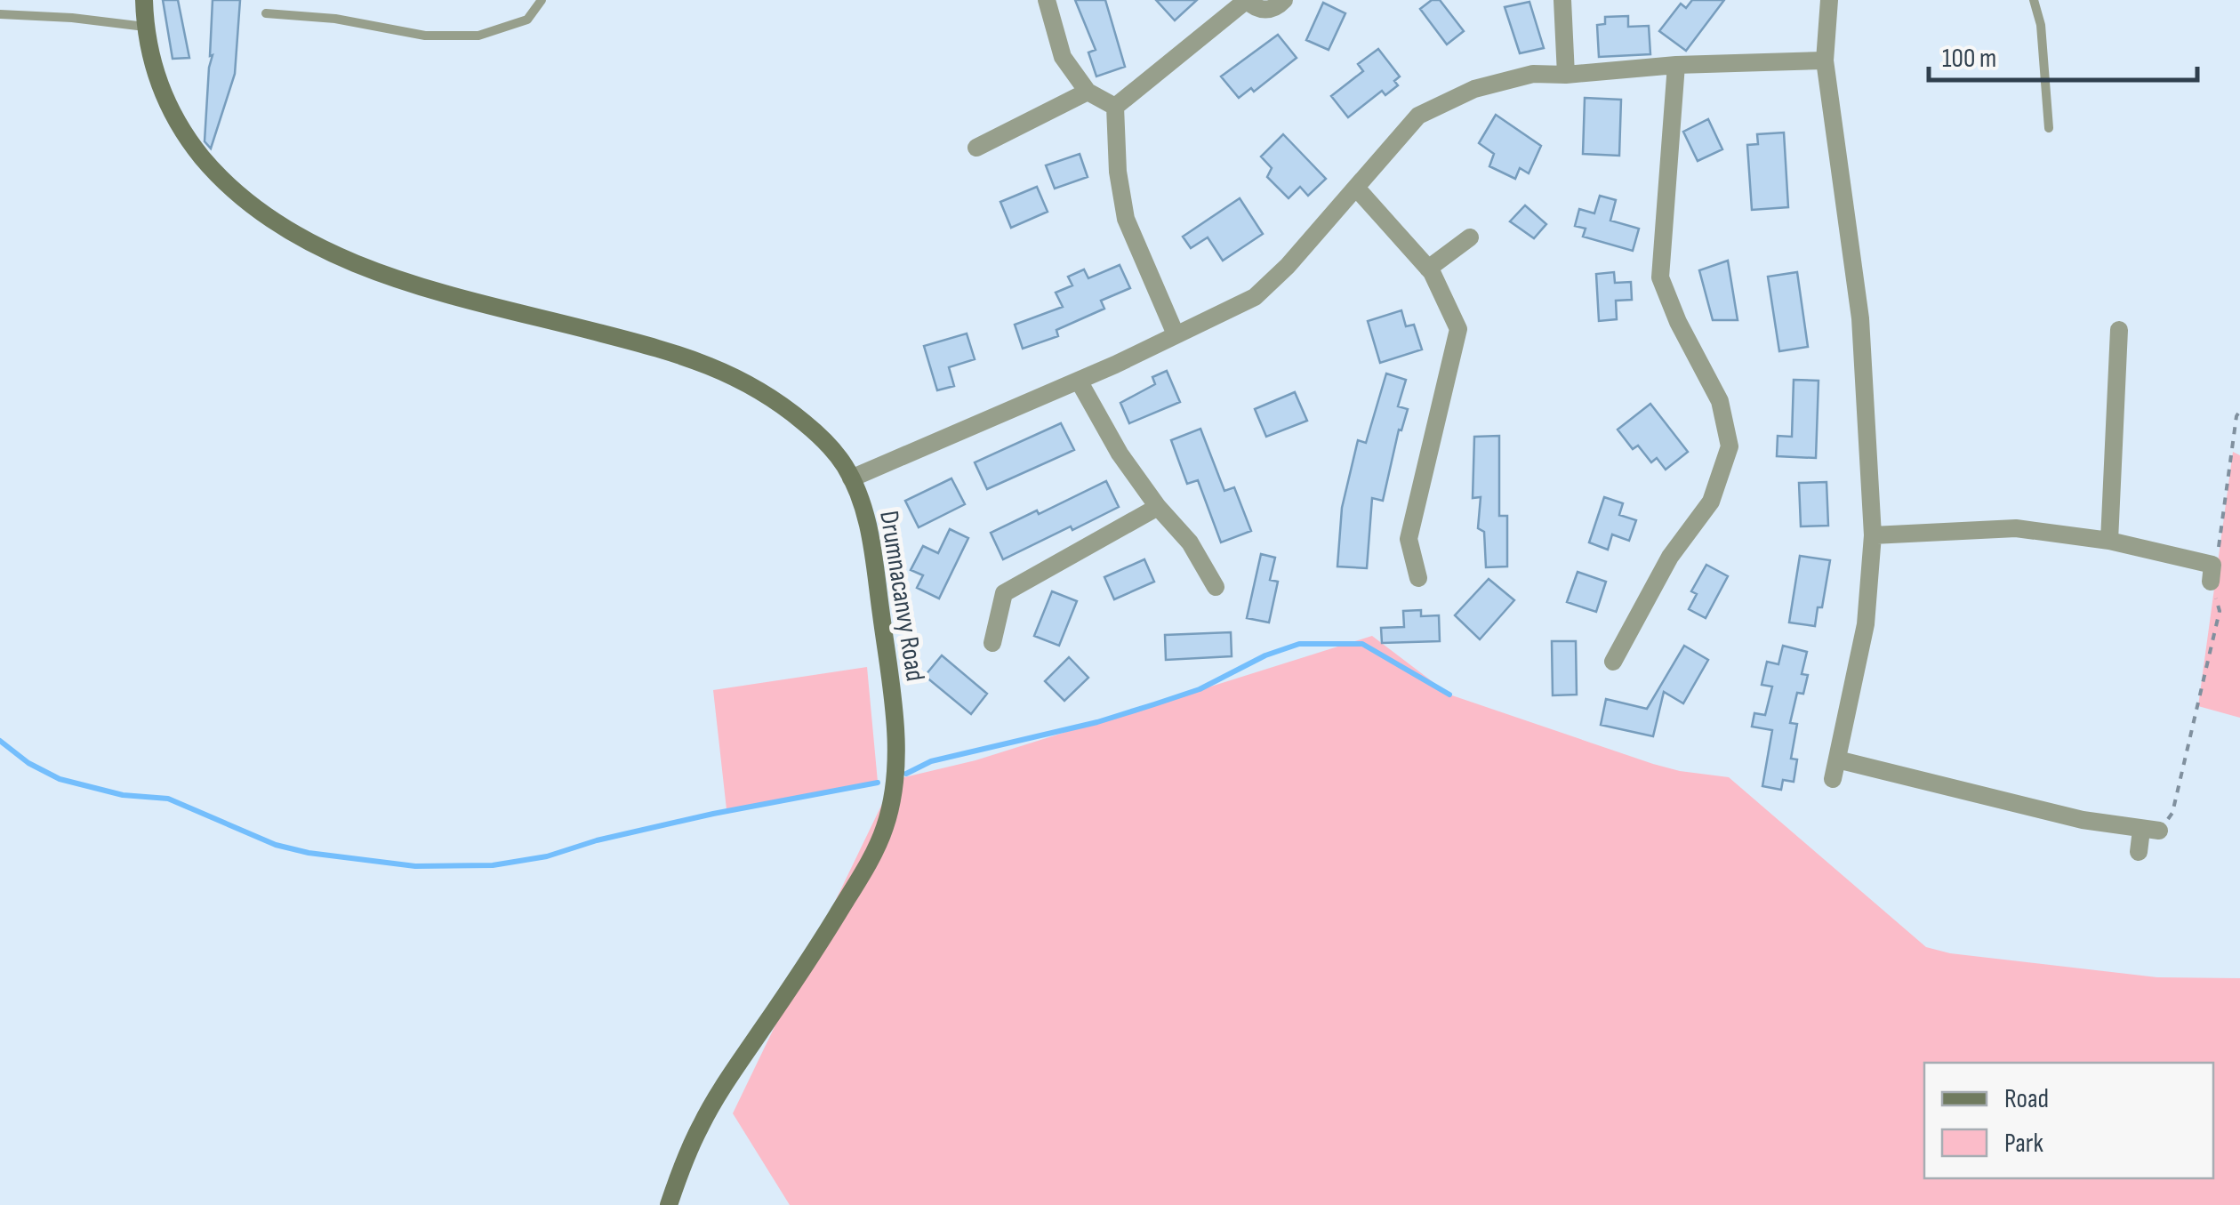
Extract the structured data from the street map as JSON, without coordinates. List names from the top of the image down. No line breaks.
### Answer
{"streets":{"main road":["Drumnacanvy Road"]},"legend":["Road","Park"],"scale_bar":"100 m"}
